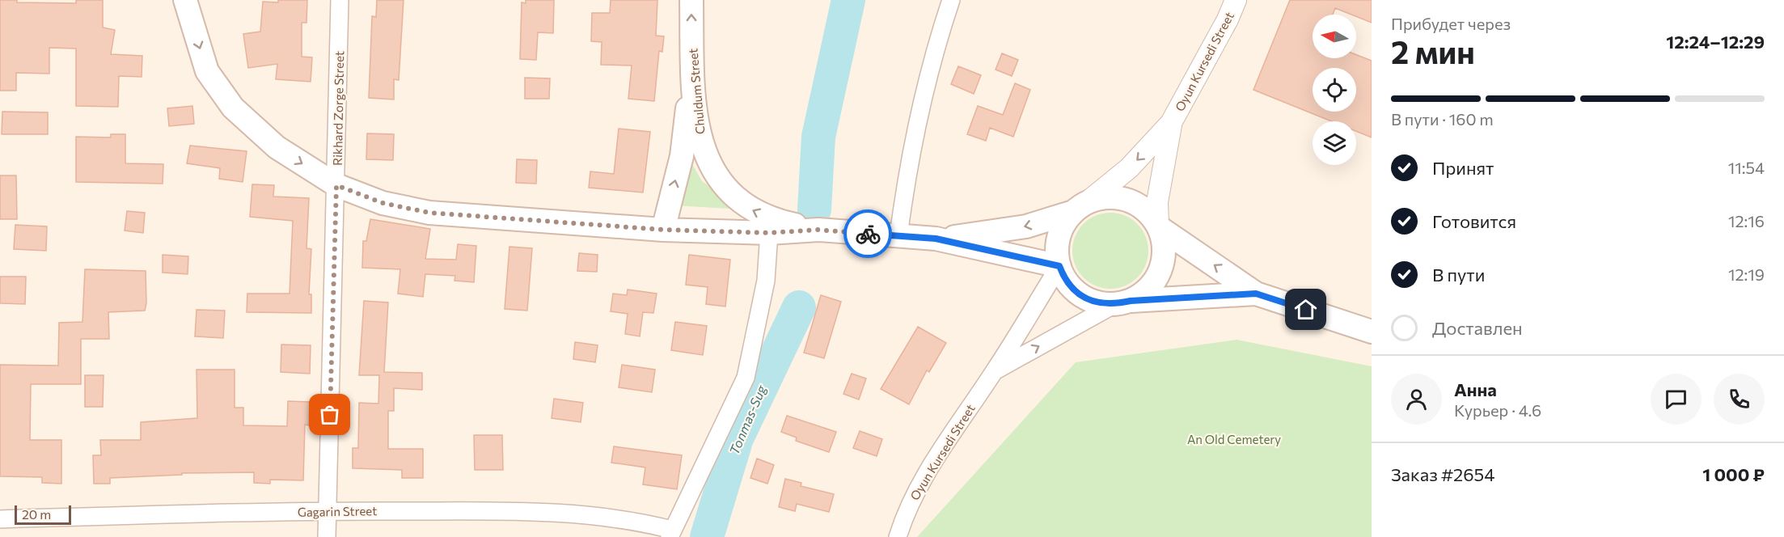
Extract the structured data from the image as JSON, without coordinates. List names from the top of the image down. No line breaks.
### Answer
{"streets":{"main road":["Chuldum Street"],"street":["Oyun Kursedi Street","Rikhard Zorge Street","Gagarin Street"]},"crossings":[["Oyun Kursedi Street","Chuldum Street"],["Chuldum Street","Rikhard Zorge Street"],["Rikhard Zorge Street","Gagarin Street"]],"water":["Tonmas-Sug"],"parks":["An Old Cemetery"],"scale_bar":"20 m","north":"left","page":{"heading":["2 мин","Прибудет через","12:24–12:29"],"panel":["Анна","Курьер · 4.6","Заказ #2654","1 000 ₽"],"bar":"В пути · 160 m","list":[["Принят","11:54"],["Готовится","12:16"],["В пути","12:19"],"Доставлен"],"scale":"20 m"}}
